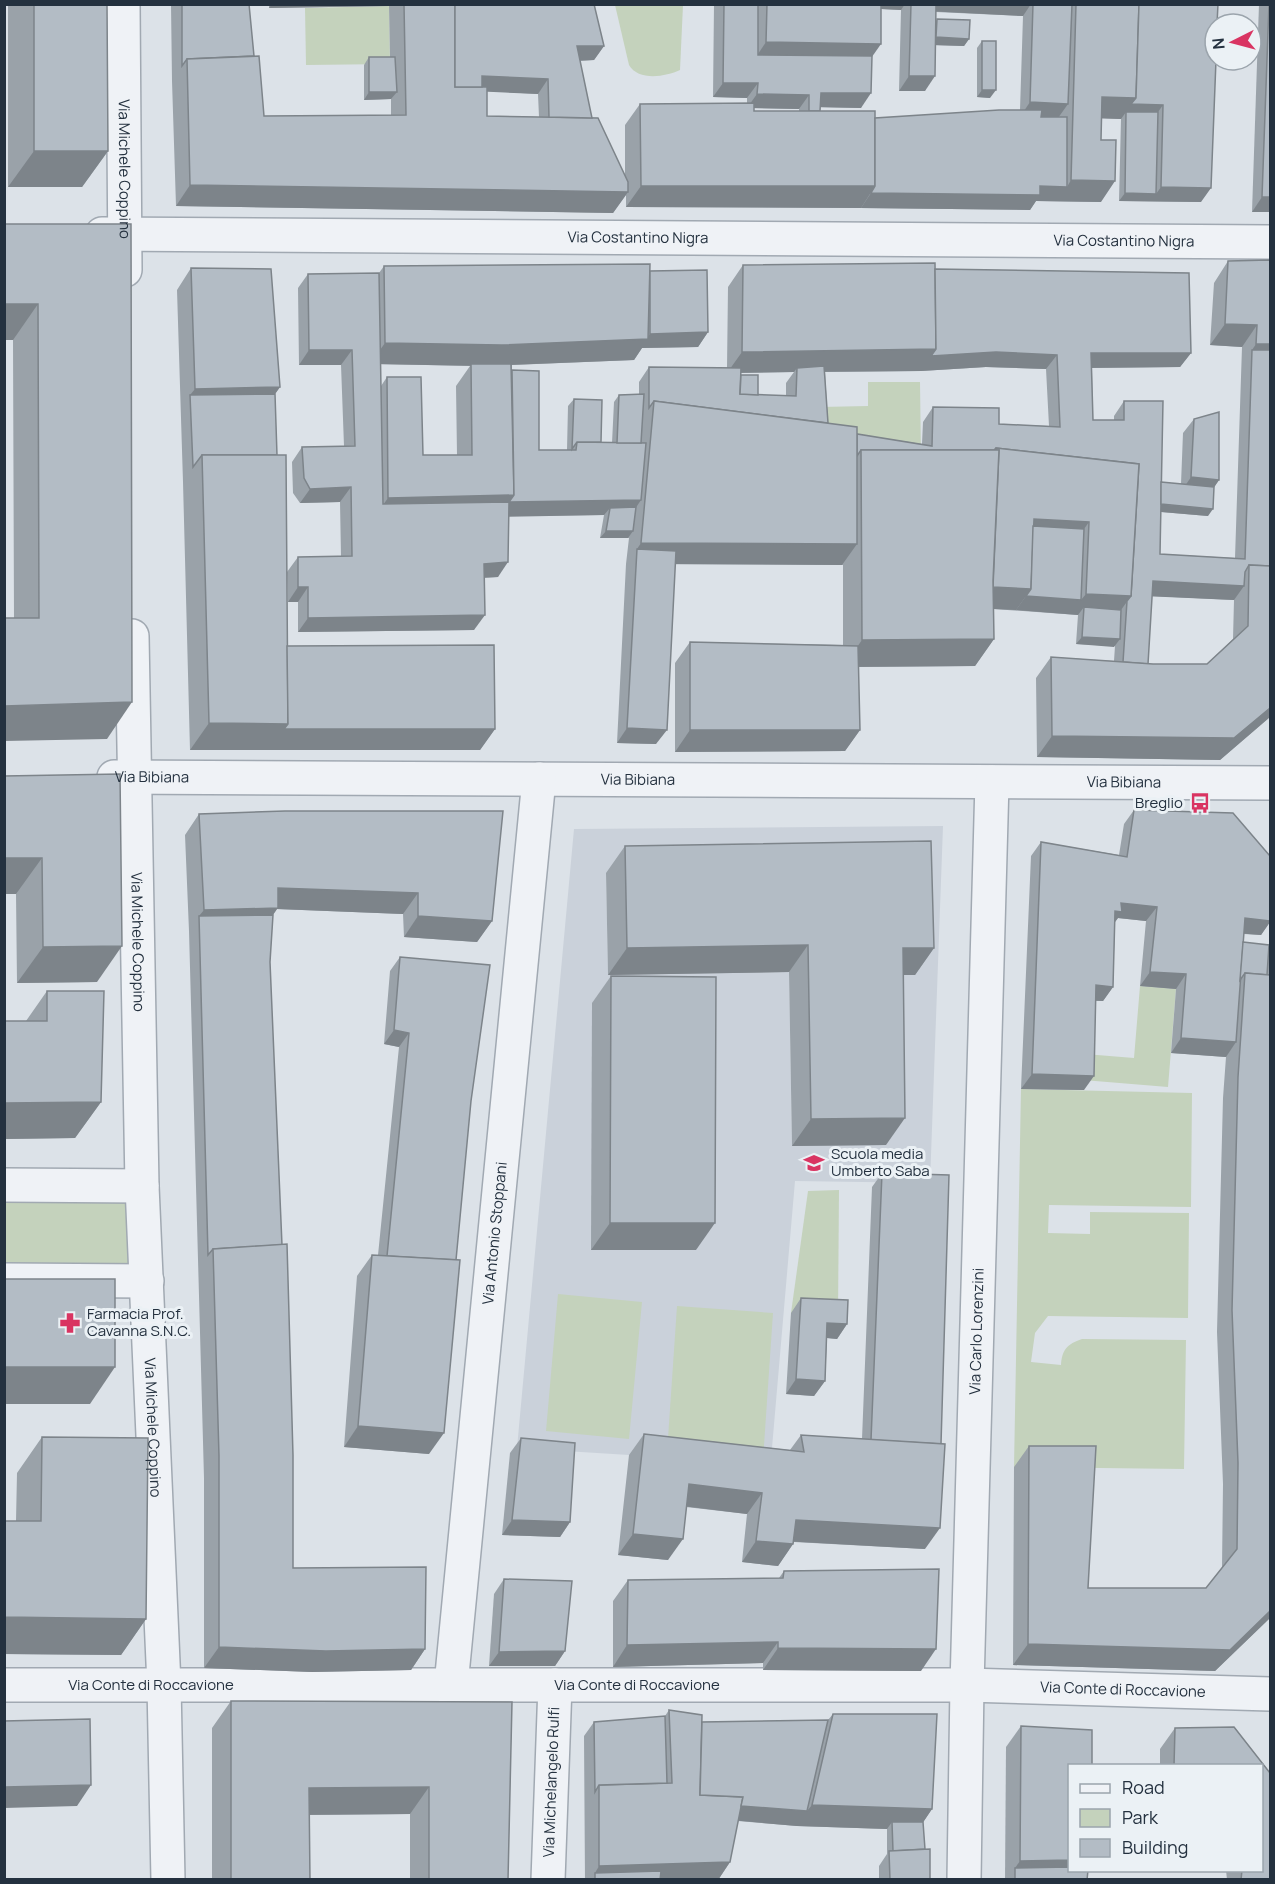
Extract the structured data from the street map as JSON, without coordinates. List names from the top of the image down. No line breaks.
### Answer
{"streets":{"street":["Via Michele Coppino","Via Costantino Nigra","Via Bibiana","Via Antonio Stoppani","Via Carlo Lorenzini","Via Conte di Roccavione","Via Michelangelo Rulfi"]},"crossings":[["Via Michele Coppino","Via Costantino Nigra"],["Via Michele Coppino","Via Bibiana"],["Via Michele Coppino","Via Conte di Roccavione"],["Via Bibiana","Via Antonio Stoppani"],["Via Bibiana","Via Carlo Lorenzini"],["Via Antonio Stoppani","Via Conte di Roccavione"],["Via Carlo Lorenzini","Via Conte di Roccavione"],["Via Conte di Roccavione","Via Michelangelo Rulfi"]],"places":{"bus stop":["Breglio"],"school or university":["Scuola media Umberto Saba"],"pharmacy":["Farmacia Prof. Cavanna S.N.C."]},"legend":["Road","Park","Building"],"north":"left"}
